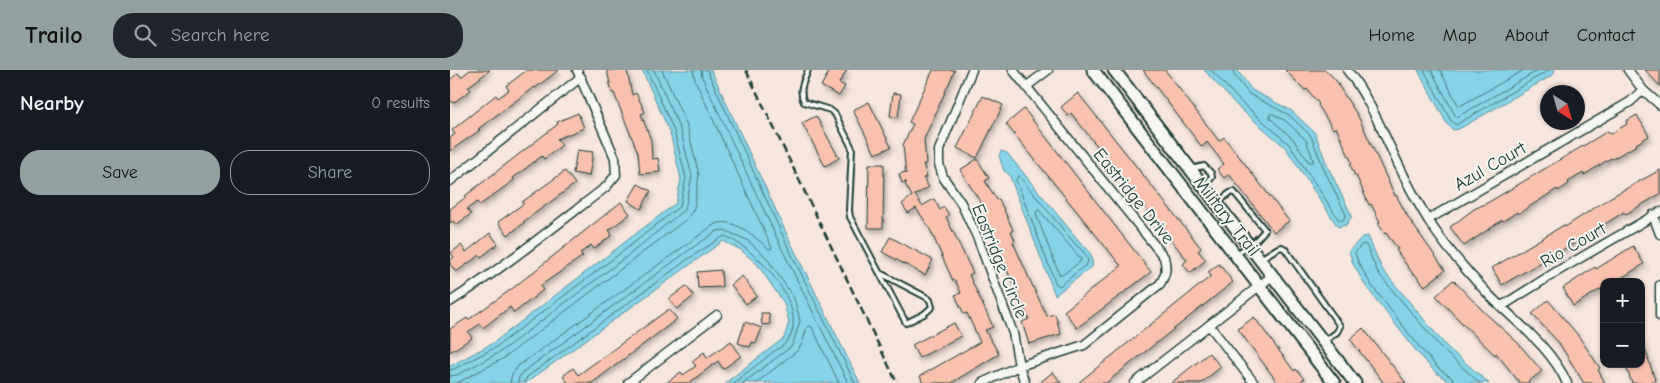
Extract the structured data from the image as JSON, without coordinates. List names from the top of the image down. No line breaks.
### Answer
{"streets":{"street":["Azul Court","Eastridge Drive","Military Trail","Rio Court","Eastridge Circle"]},"crossings":[["Eastridge Drive","Eastridge Circle"]],"north":"bottom right","page":{"header":"Trailo","search":"Search here","nav":["Home","Map","About","Contact"],"heading":["Nearby","0 results"],"buttons":["Save","Share"],"map_buttons":["+","−"]}}
